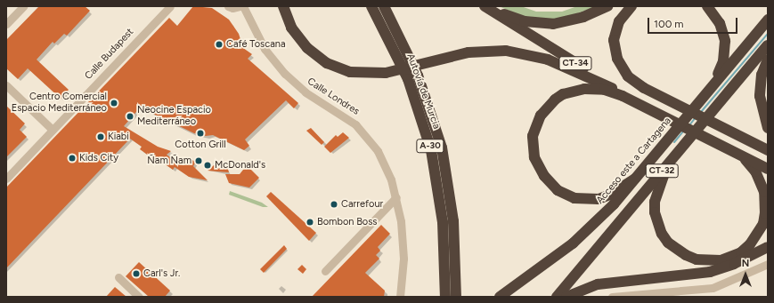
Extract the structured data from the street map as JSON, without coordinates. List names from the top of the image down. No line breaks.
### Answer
{"streets":{"highway":["CT-34","Autovía de Murcia","A-30","Acceso este a Cartagena","CT-32"],"street":["Calle Budapest","Calle Londres"]},"places":["Café Toscana","Centro Comercial Espacio Mediterráneo","Neocine Espacio Mediterráneo","Cotton Grill","Kiabi","Kids City","Ñam Ñam","McDonald's","Carrefour","Bombon Boss","Carl's Jr."],"scale_bar":"100 m","north":"top"}
